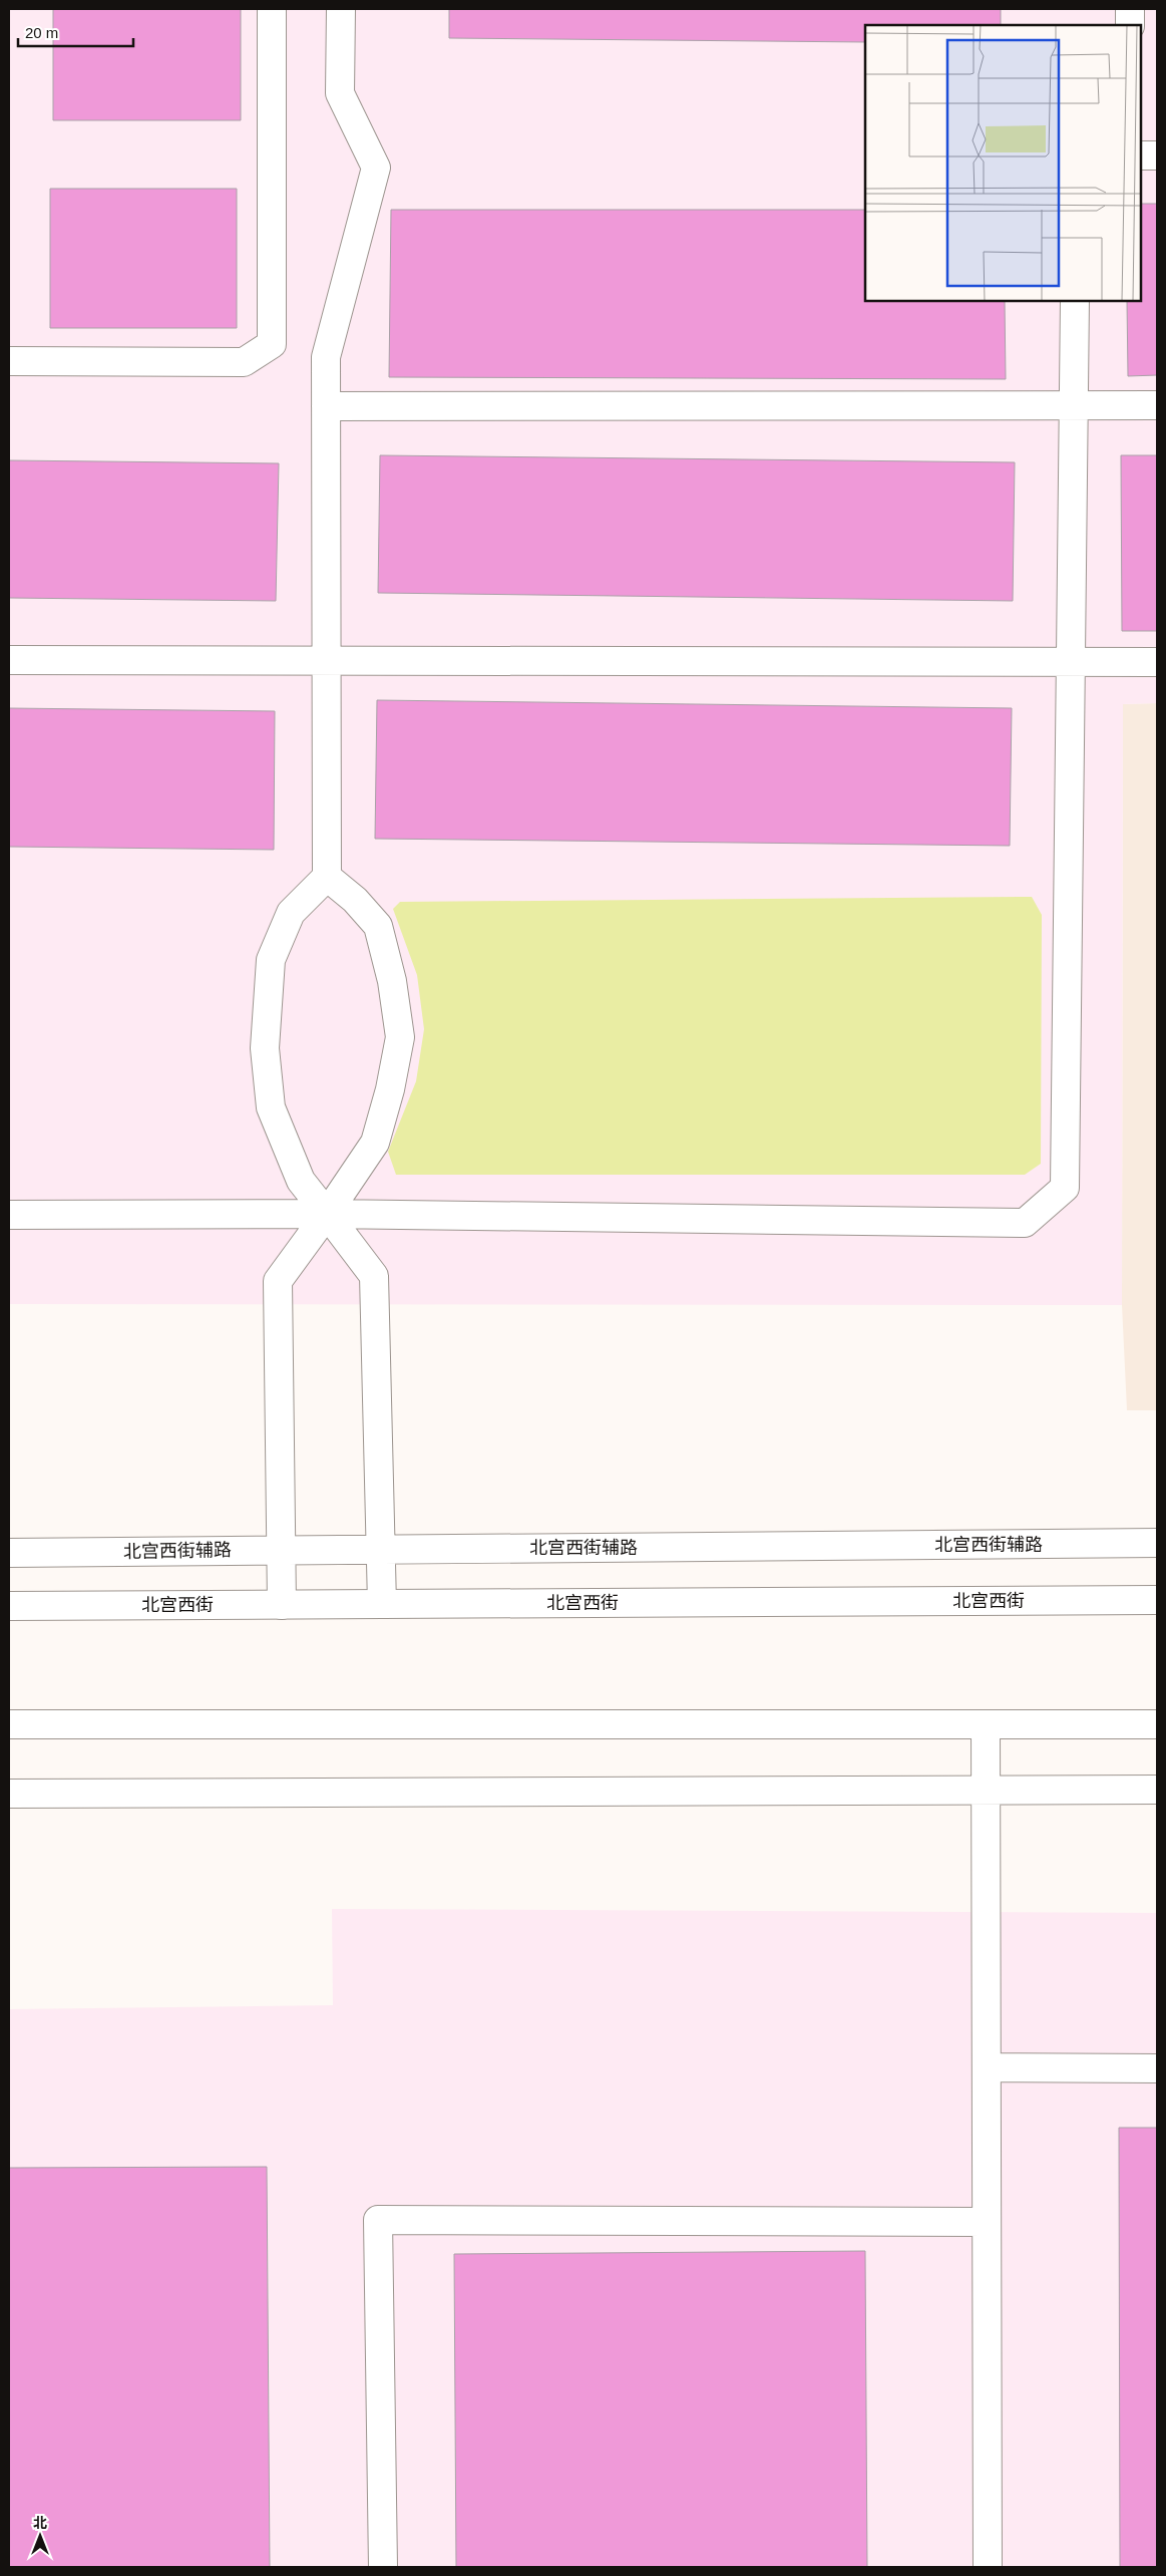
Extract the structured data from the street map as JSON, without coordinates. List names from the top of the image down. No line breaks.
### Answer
{"streets":{"street":["北宫西街辅路","北宫西街"]},"scale_bar":"20 m","north":"top"}
